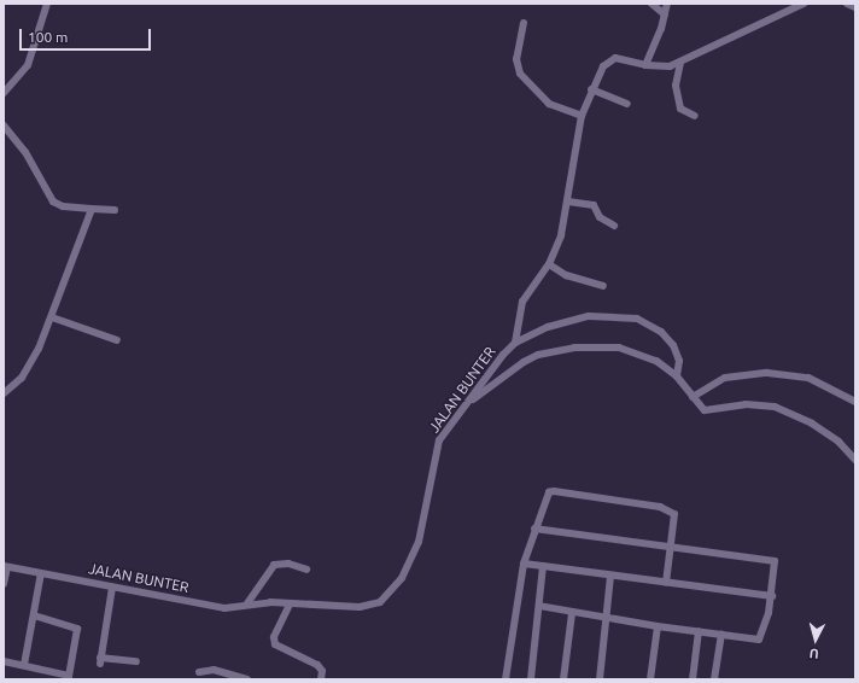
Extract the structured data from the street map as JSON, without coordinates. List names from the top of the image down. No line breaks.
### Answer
{"streets":{"street":["JALAN BUNTER"]},"scale_bar":"100 m","north":"bottom"}
